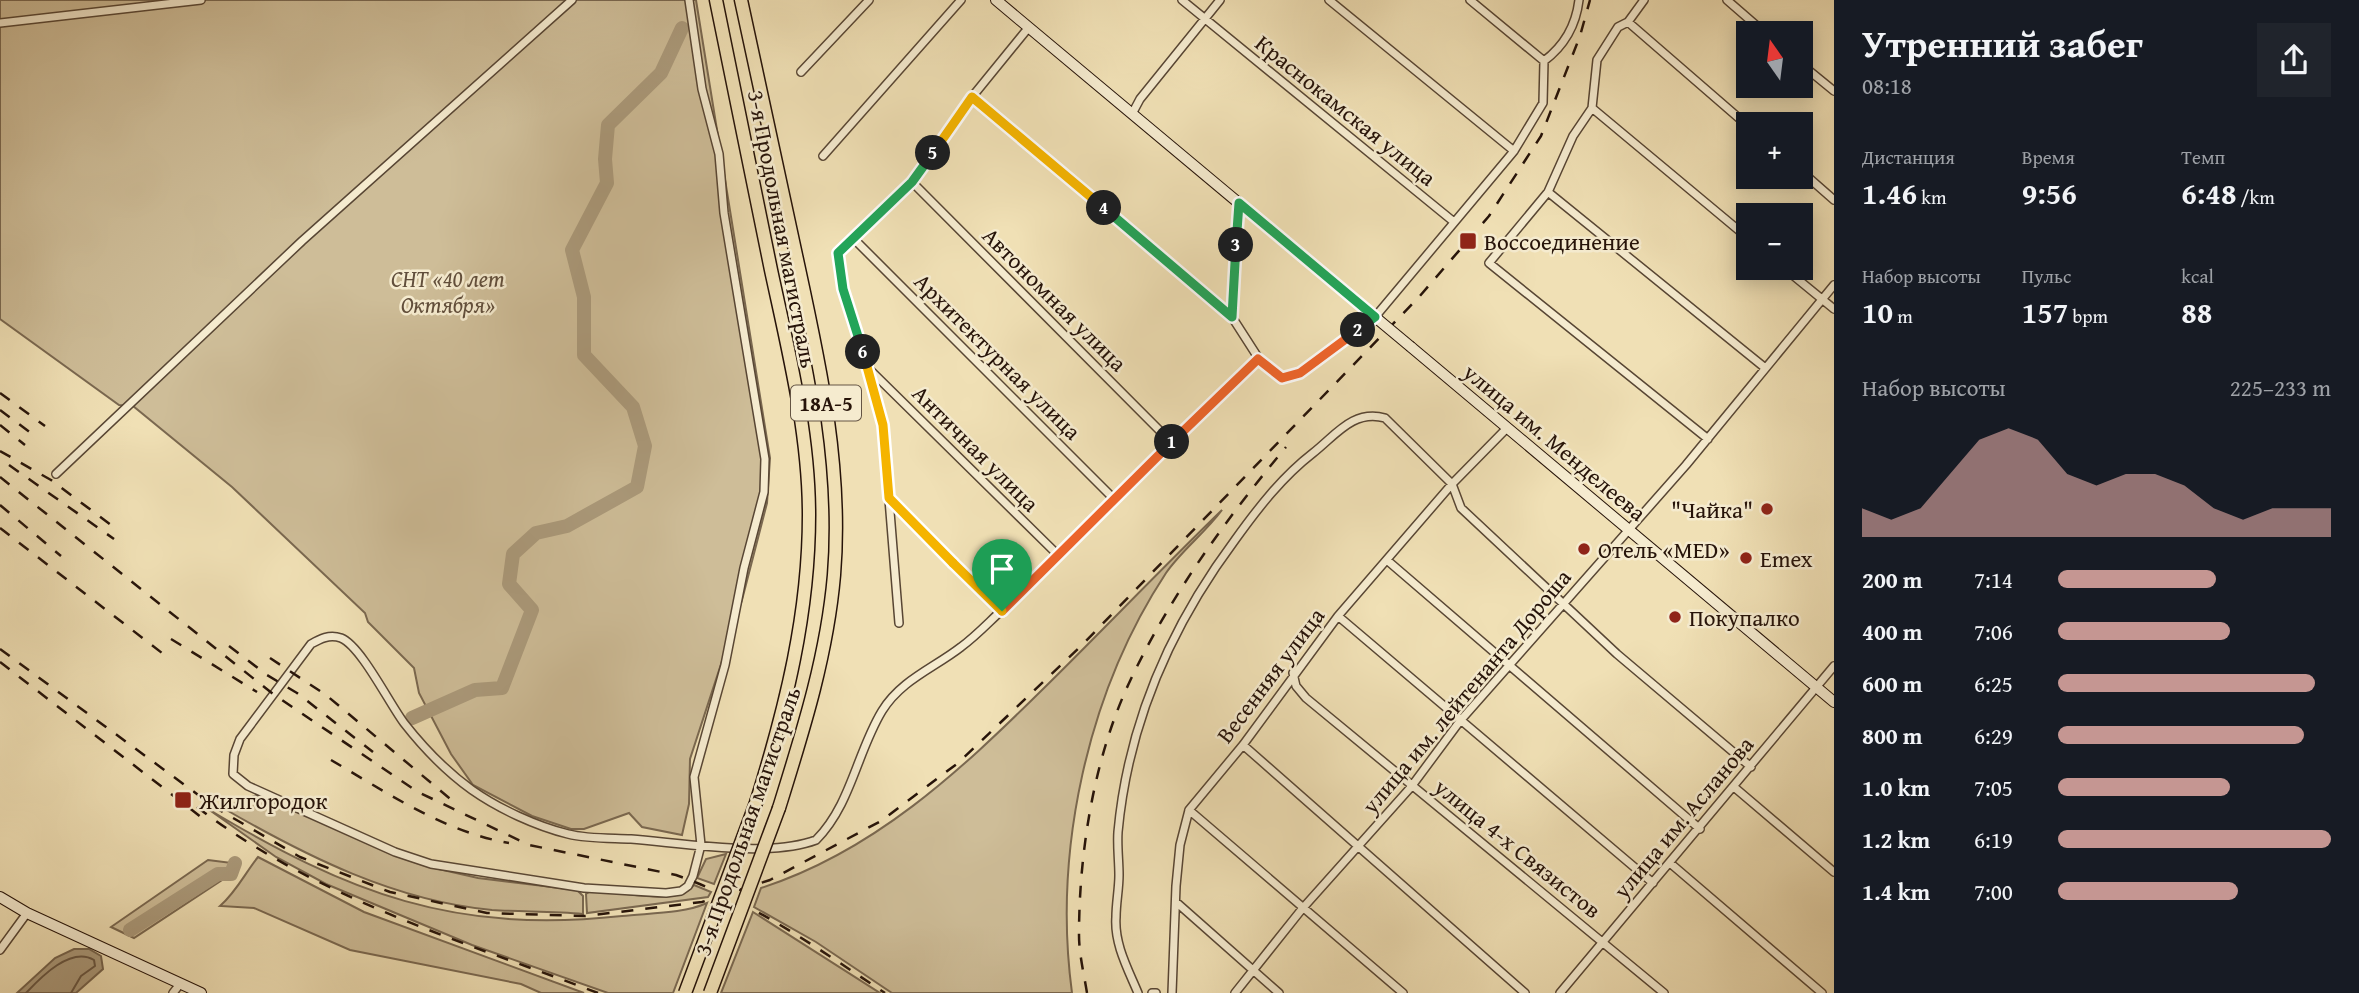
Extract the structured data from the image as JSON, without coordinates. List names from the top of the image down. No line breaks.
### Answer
{"streets":{"highway":["3-я Продольная магистраль","18А-5"],"main road":["улица им. Менделеева"],"street":["Краснокамская улица","Автономная улица","Архитектурная улица","Античная улица","Весенняя улица","улица им. лейтенанта Дороша","улица им. Асланова","улица 4-х Связистов"]},"crossings":[["улица им. Менделеева","Весенняя улица"],["улица им. Менделеева","улица им. лейтенанта Дороша"],["улица им. Менделеева","улица им. Асланова"],["Весенняя улица","улица 4-х Связистов"],["улица им. лейтенанта Дороша","улица 4-х Связистов"],["улица им. Асланова","улица 4-х Связистов"]],"parks":["СНТ «40 лет Октября»"],"places":{"transit":["Воссоединение","Жилгородок"],"other":["\"Чайка\"","Отель «MED»","Emex","Покупалко"]},"north":"top","page":{"heading":["Утренний забег","08:18"],"map_buttons":["+","−"],"stats":[["Дистанция","1.46 km"],["Время","9:56"],["Темп","6:48 /km"],["Набор высоты","10 m"],["Пульс","157 bpm"],["kcal","88"]],"pins":["5","4","3","2","6","1"],"chart":["Набор высоты","225–233 m"],"list":[{"name":"200 m","note":"7:14"},{"name":"400 m","note":"7:06"},{"name":"600 m","note":"6:25"},{"name":"800 m","note":"6:29"},{"name":"1.0 km","note":"7:05"},{"name":"1.2 km","note":"6:19"},{"name":"1.4 km","note":"7:00"}]}}
